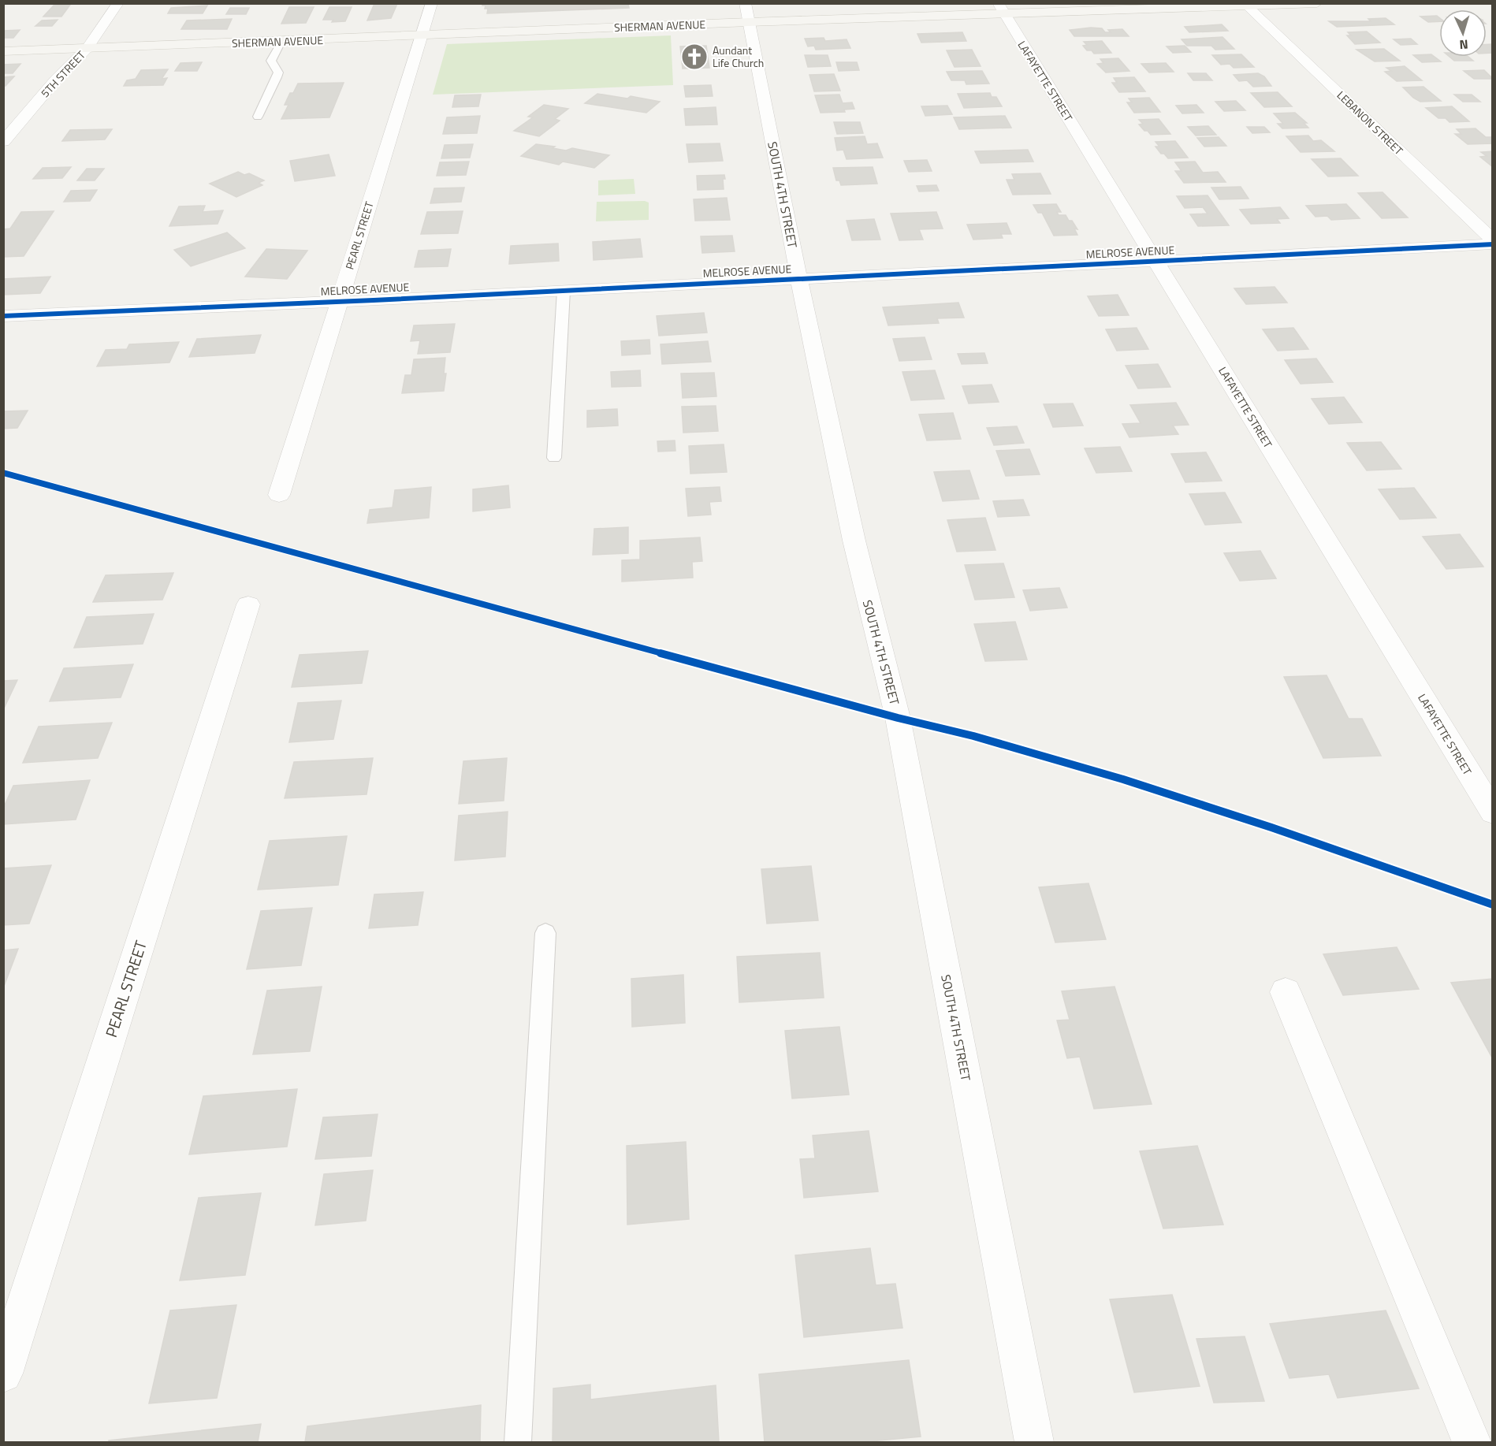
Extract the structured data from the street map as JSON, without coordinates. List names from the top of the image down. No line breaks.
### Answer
{"streets":{"street":["SHERMAN AVENUE","5TH STREET","LAFAYETTE STREET","LEBANON STREET","SOUTH 4TH STREET","PEARL STREET","MELROSE AVENUE"]},"crossings":[["SHERMAN AVENUE","5TH STREET"],["SHERMAN AVENUE","LAFAYETTE STREET"],["SHERMAN AVENUE","LEBANON STREET"],["SHERMAN AVENUE","SOUTH 4TH STREET"],["SHERMAN AVENUE","PEARL STREET"],["LAFAYETTE STREET","MELROSE AVENUE"],["SOUTH 4TH STREET","MELROSE AVENUE"],["PEARL STREET","MELROSE AVENUE"]],"places":{"church":["Aundant Life Church"]},"north":"bottom"}
